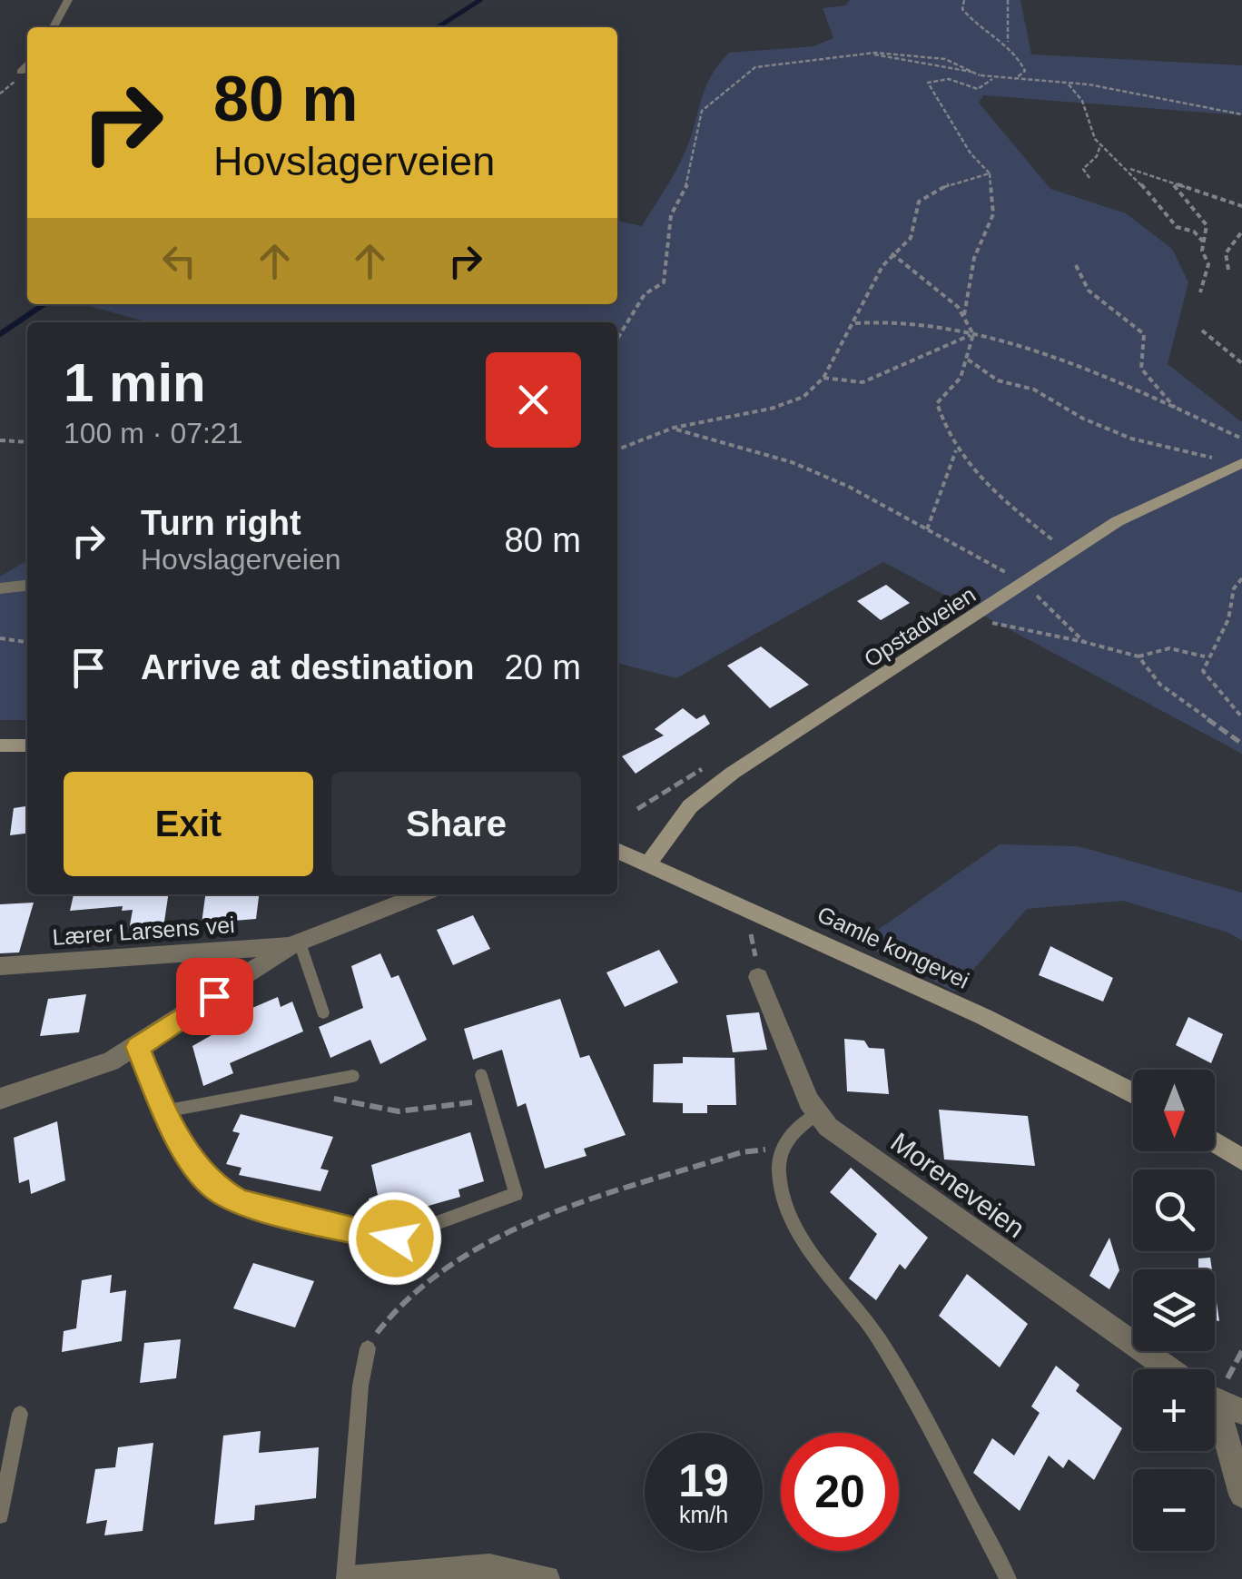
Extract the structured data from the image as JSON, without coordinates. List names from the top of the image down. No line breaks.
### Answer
{"streets":{"street":["Opstadveien","Lærer Larsens vei","Gamle kongevei","Moreneveien"]},"crossings":[["Opstadveien","Gamle kongevei"]],"north":"bottom","page":{"turn":["80 m","Hovslagerveien"],"heading":["1 min","100 m · 07:21"],"list":[{"name":"Turn right","note":"Hovslagerveien","value":"80 m"},{"name":"Arrive at destination","value":"20 m"}],"buttons":["Exit","Share"],"map_buttons":["+","−"],"speed":"19 km/h","limit":"20"}}
